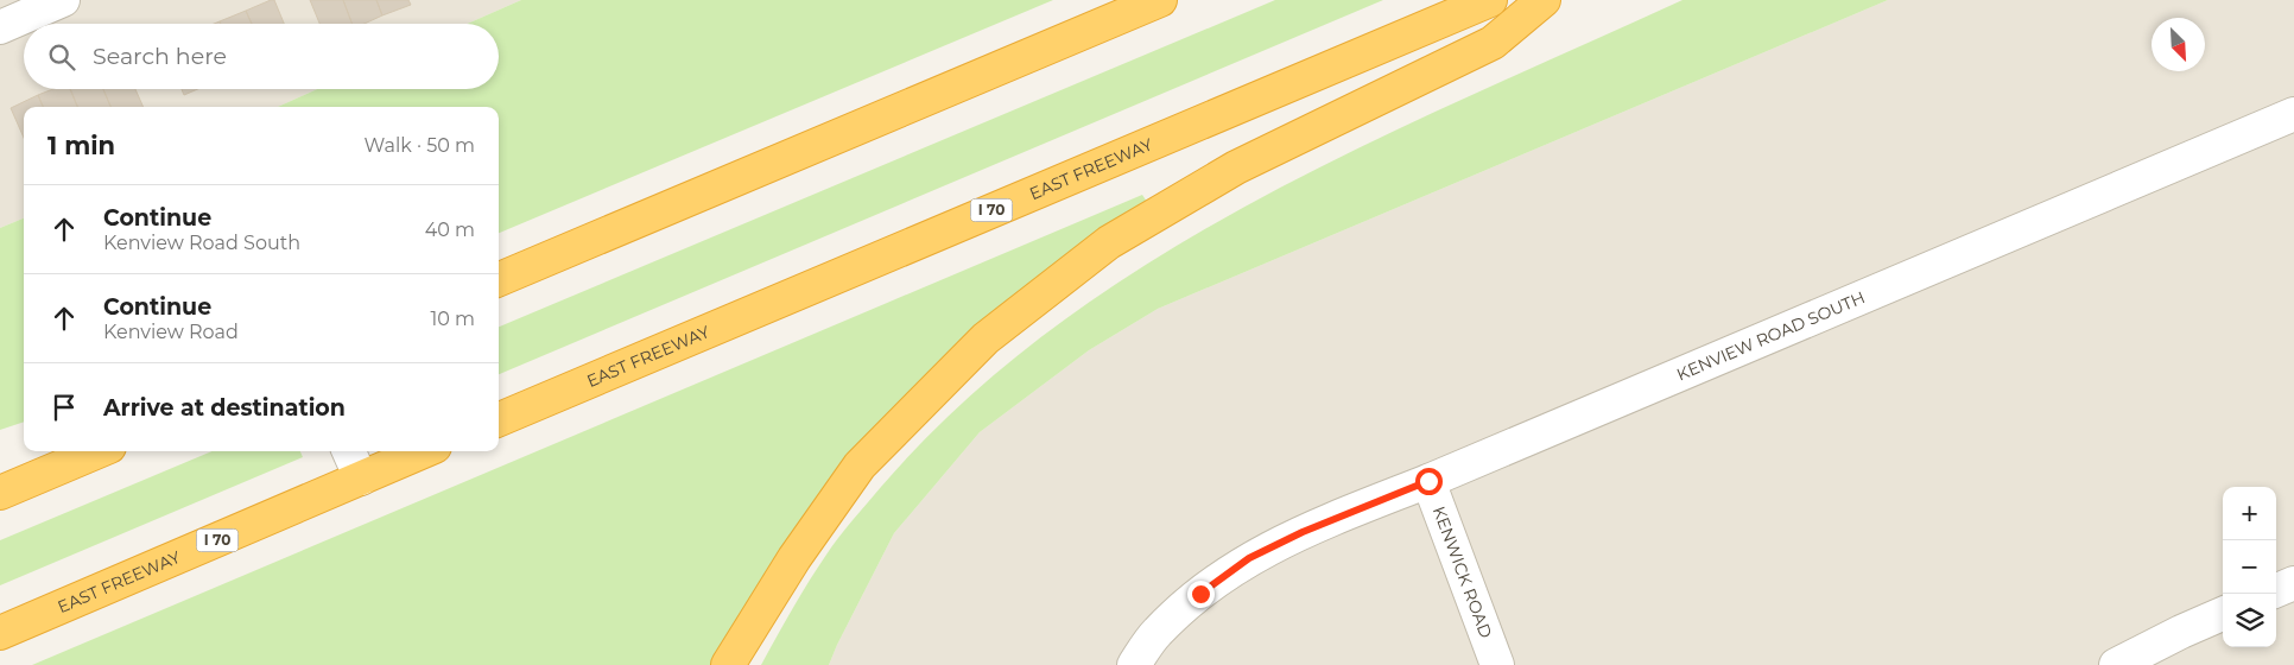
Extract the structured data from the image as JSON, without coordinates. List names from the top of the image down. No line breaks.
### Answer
{"streets":{"highway":["EAST FREEWAY","I 70"],"street":["KENVIEW ROAD SOUTH","KENWICK ROAD"]},"crossings":[["KENVIEW ROAD SOUTH","KENWICK ROAD"]],"north":"bottom right","page":{"search":"Search here","heading":["1 min","Walk · 50 m"],"list":[["Continue","Kenview Road South","40 m"],["Continue","Kenview Road","10 m"],"Arrive at destination"],"map_buttons":["+","−"]}}
